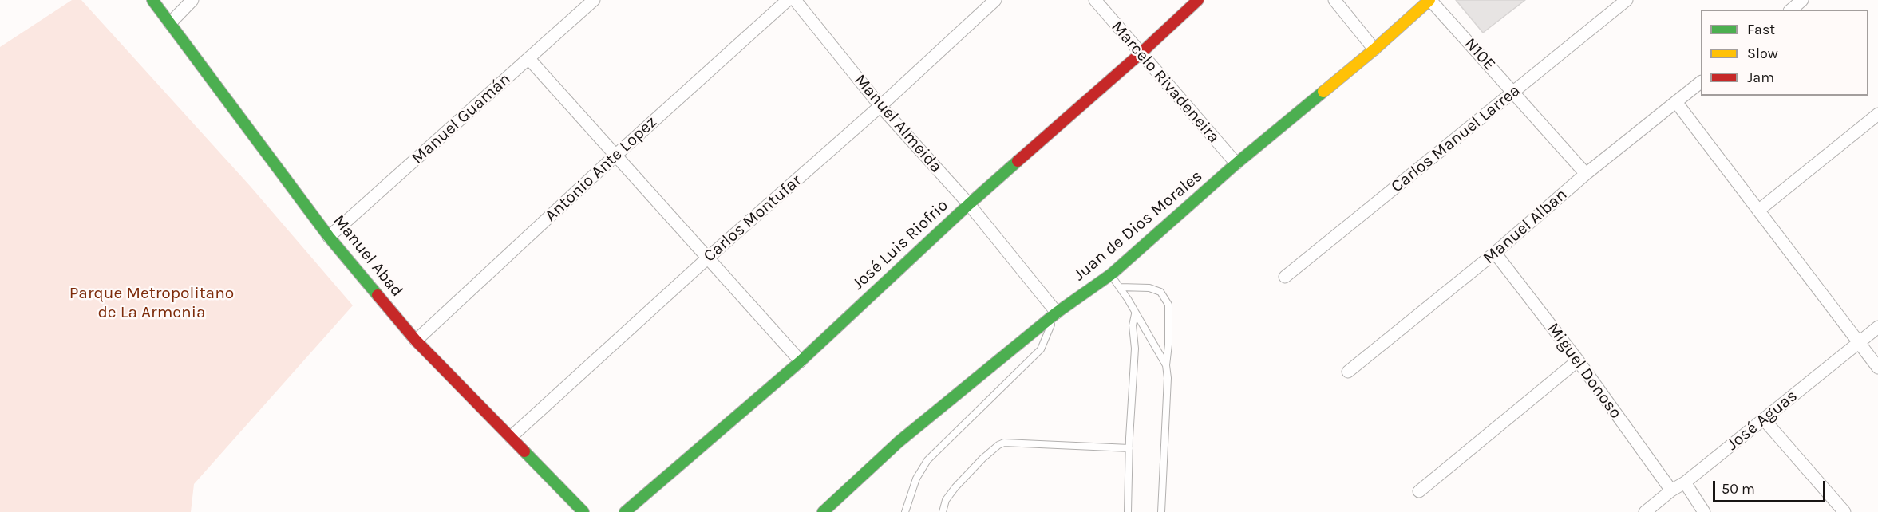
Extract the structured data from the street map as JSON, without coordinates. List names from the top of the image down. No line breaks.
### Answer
{"streets":{"street":["N10E","Marcelo Rivadeneira","Manuel Guamán","Manuel Almeida","Carlos Manuel Larrea","Antonio Ante Lopez","Carlos Montufar","Juan de Dios Morales","Manuel Alban","José Luis Riofrio","Manuel Abad","Miguel Donoso","José Aguas"]},"crossings":[["N10E","Carlos Manuel Larrea"],["N10E","Juan de Dios Morales"],["N10E","Manuel Alban"],["Marcelo Rivadeneira","Juan de Dios Morales"],["Marcelo Rivadeneira","José Luis Riofrio"],["Manuel Guamán","Manuel Abad"],["Manuel Almeida","Carlos Montufar"],["Manuel Almeida","Juan de Dios Morales"],["Manuel Almeida","José Luis Riofrio"],["Antonio Ante Lopez","Manuel Abad"],["Carlos Montufar","Manuel Abad"],["Manuel Alban","Miguel Donoso"],["Miguel Donoso","José Aguas"]],"parks":["Parque Metropolitano de La Armenia"],"legend":["Fast","Slow","Jam"],"scale_bar":"50 m"}
